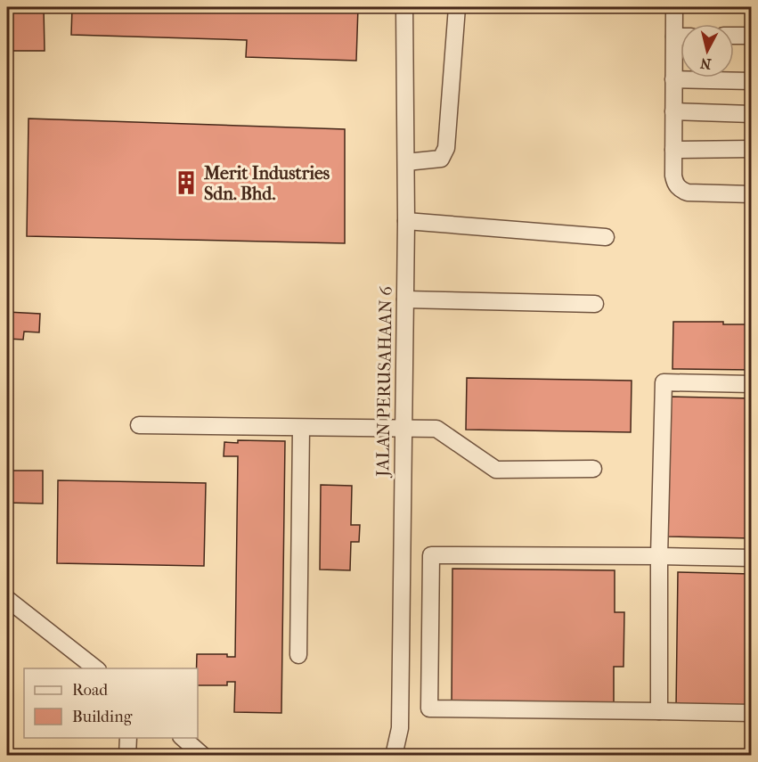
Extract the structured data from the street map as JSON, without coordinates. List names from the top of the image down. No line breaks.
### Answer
{"streets":{"street":["JALAN PERUSAHAAN 6"]},"places":{"building":["Merit Industries Sdn. Bhd."]},"legend":["Road","Building"],"north":"bottom"}
